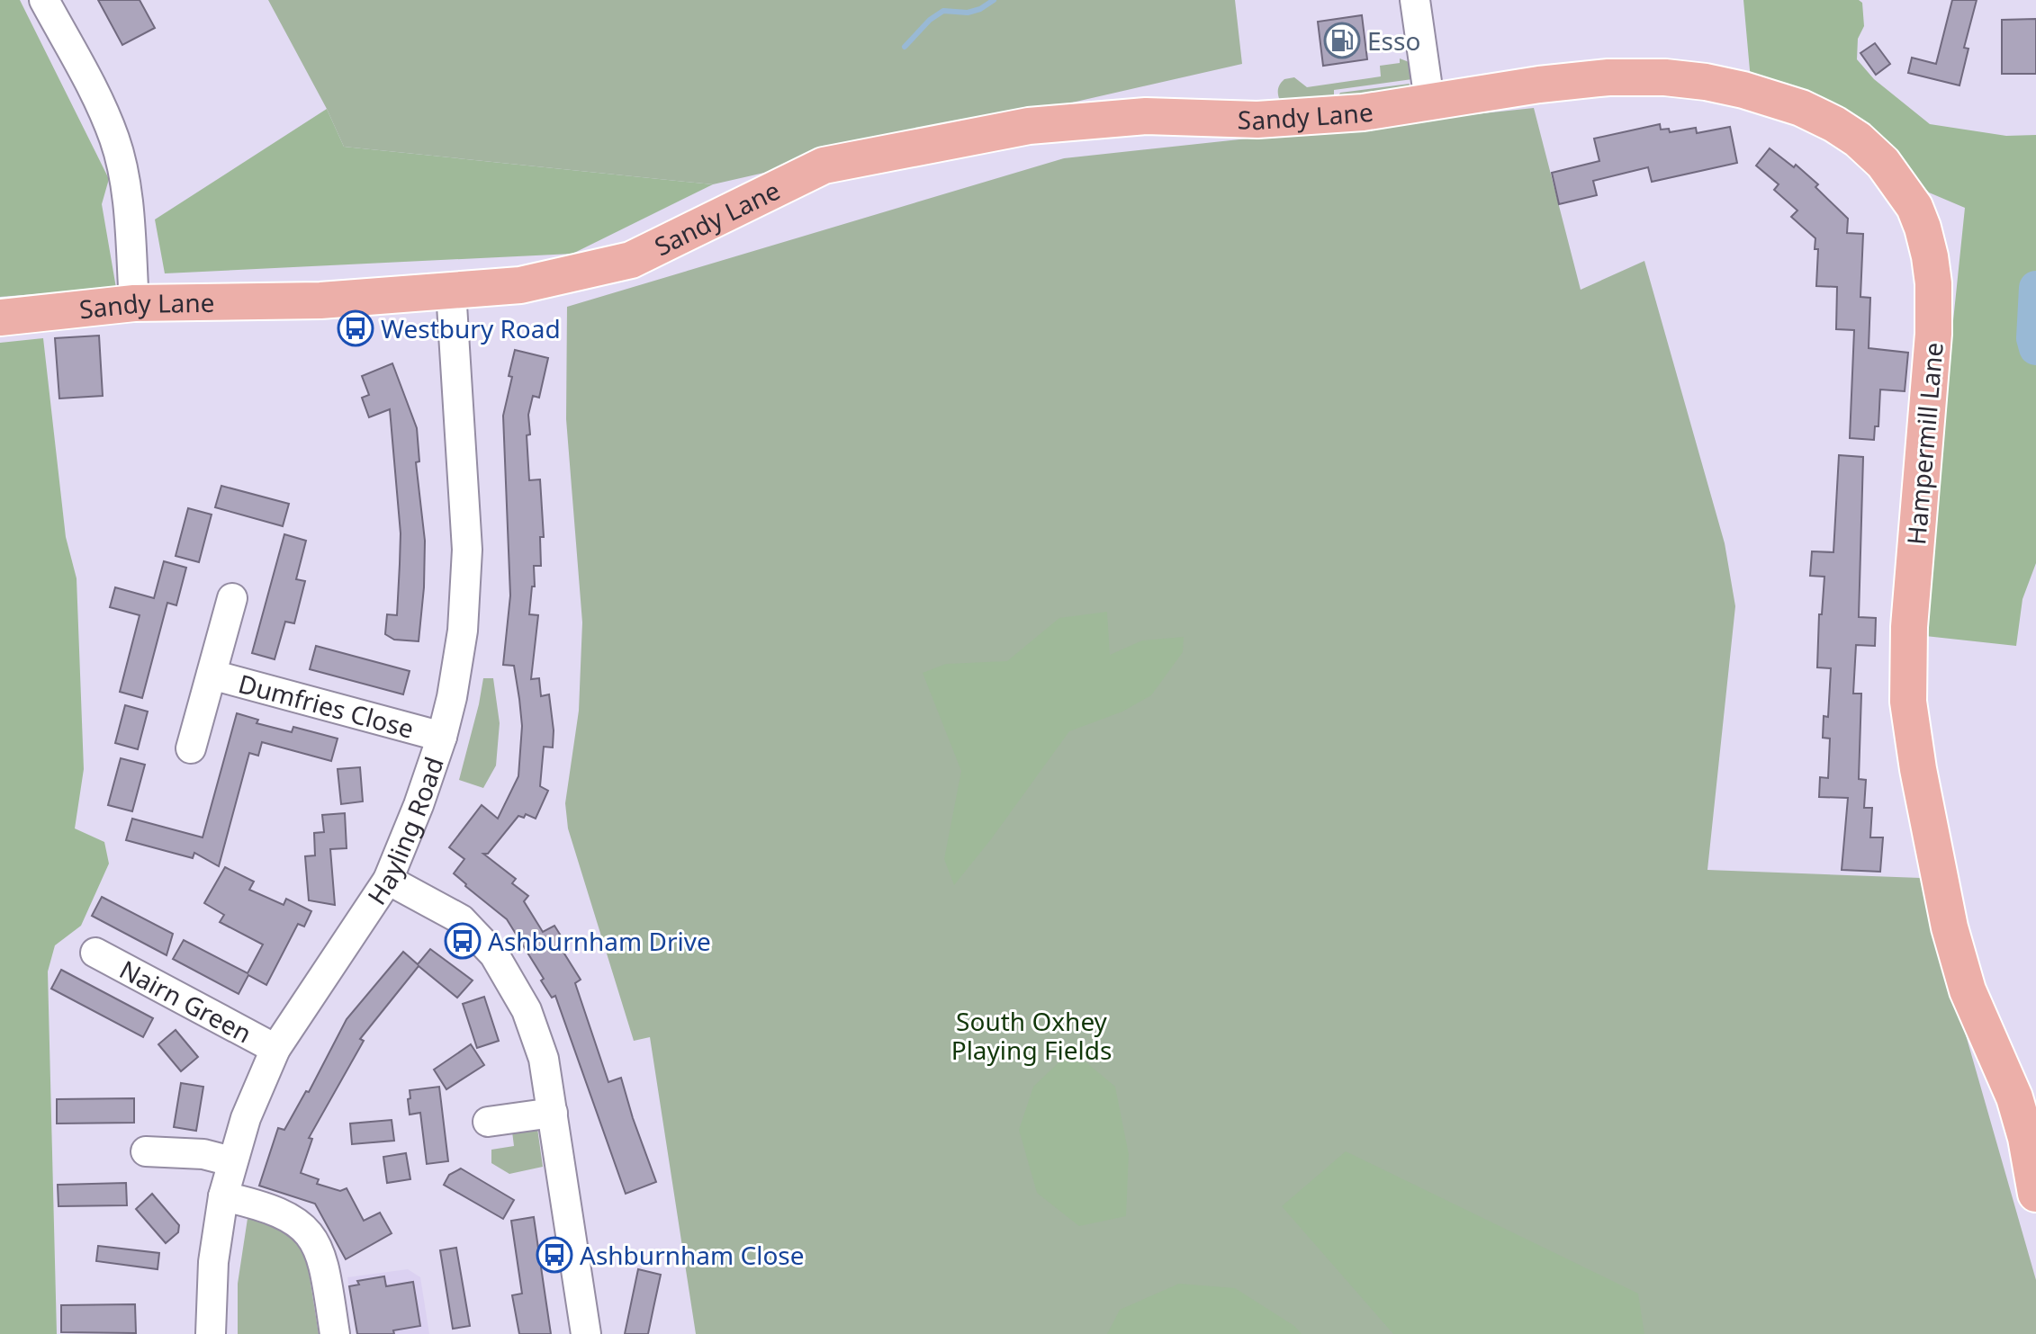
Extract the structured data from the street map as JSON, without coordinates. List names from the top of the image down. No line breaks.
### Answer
{"streets":{"main road":["Sandy Lane","Hampermill Lane"],"street":["Dumfries Close","Hayling Road","Nairn Green"]},"crossings":[["Sandy Lane","Hampermill Lane"],["Sandy Lane","Hayling Road"],["Dumfries Close","Hayling Road"],["Hayling Road","Nairn Green"]],"parks":["South Oxhey Playing Fields"],"places":{"fuel station":["Esso"],"bus stop":["Westbury Road","Ashburnham Drive","Ashburnham Close"]}}
